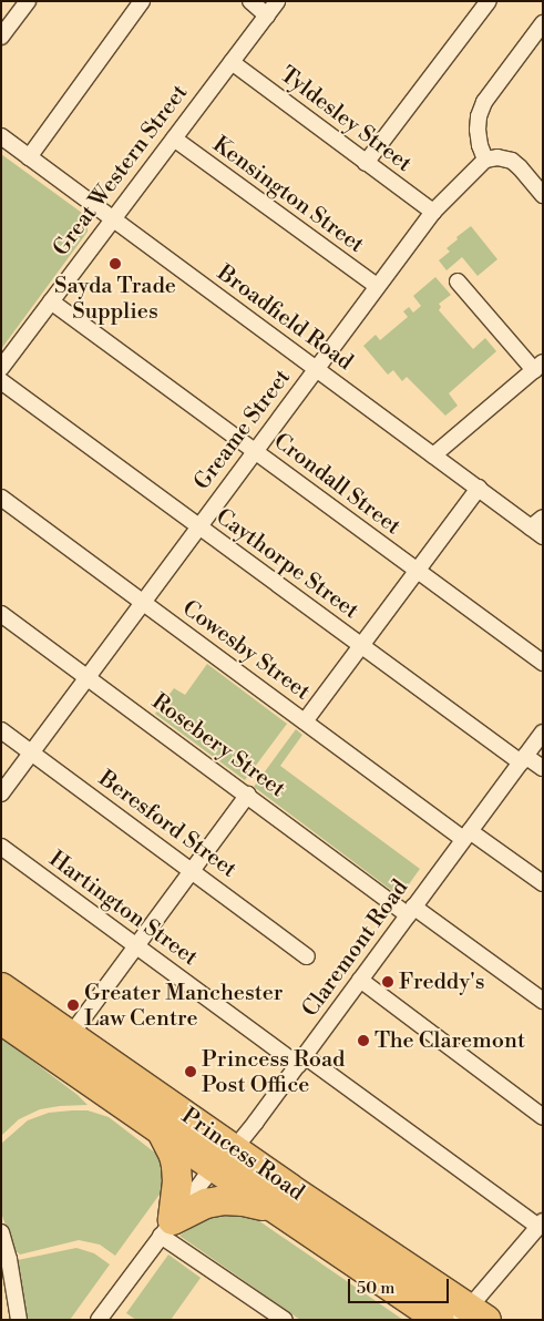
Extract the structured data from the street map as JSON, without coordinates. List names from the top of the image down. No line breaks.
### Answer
{"streets":{"highway":["Princess Road"],"street":["Tyldesley Street","Great Western Street","Kensington Street","Broadfield Road","Greame Street","Crondall Street","Caythorpe Street","Cowesby Street","Rosebery Street","Beresford Street","Hartington Street","Claremont Road"]},"crossings":[["Tyldesley Street","Great Western Street"],["Tyldesley Street","Greame Street"],["Great Western Street","Kensington Street"],["Great Western Street","Broadfield Road"],["Great Western Street","Crondall Street"],["Kensington Street","Greame Street"],["Broadfield Road","Greame Street"],["Greame Street","Crondall Street"],["Greame Street","Caythorpe Street"],["Greame Street","Cowesby Street"],["Greame Street","Rosebery Street"],["Greame Street","Beresford Street"],["Caythorpe Street","Claremont Road"],["Cowesby Street","Claremont Road"],["Rosebery Street","Claremont Road"],["Hartington Street","Claremont Road"],["Claremont Road","Princess Road"]],"places":["Sayda Trade Supplies","Freddy's","Greater Manchester Law Centre","The Claremont","Princess Road Post Office"],"scale_bar":"50 m"}
